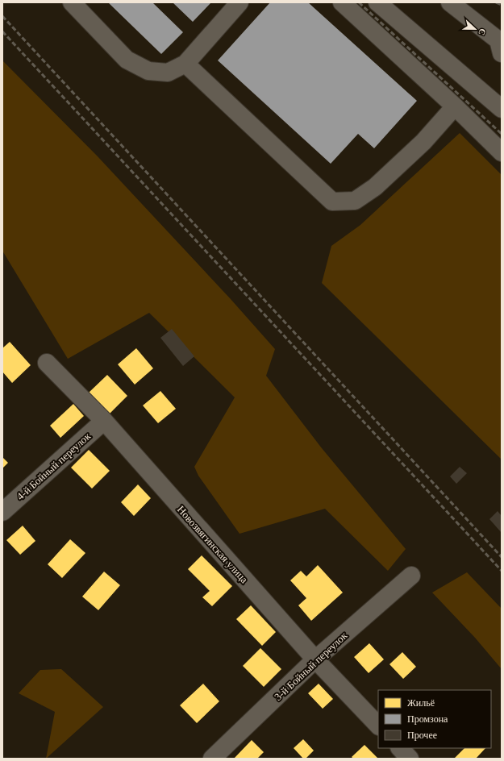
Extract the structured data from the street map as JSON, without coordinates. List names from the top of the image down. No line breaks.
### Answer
{"streets":{"street":["4-й Бойный переулок","Новозвягинская улица","3-й Бойный переулок"]},"crossings":[["4-й Бойный переулок","Новозвягинская улица"],["Новозвягинская улица","3-й Бойный переулок"]],"legend":["Жильё","Промзона","Прочее"],"north":"right"}
